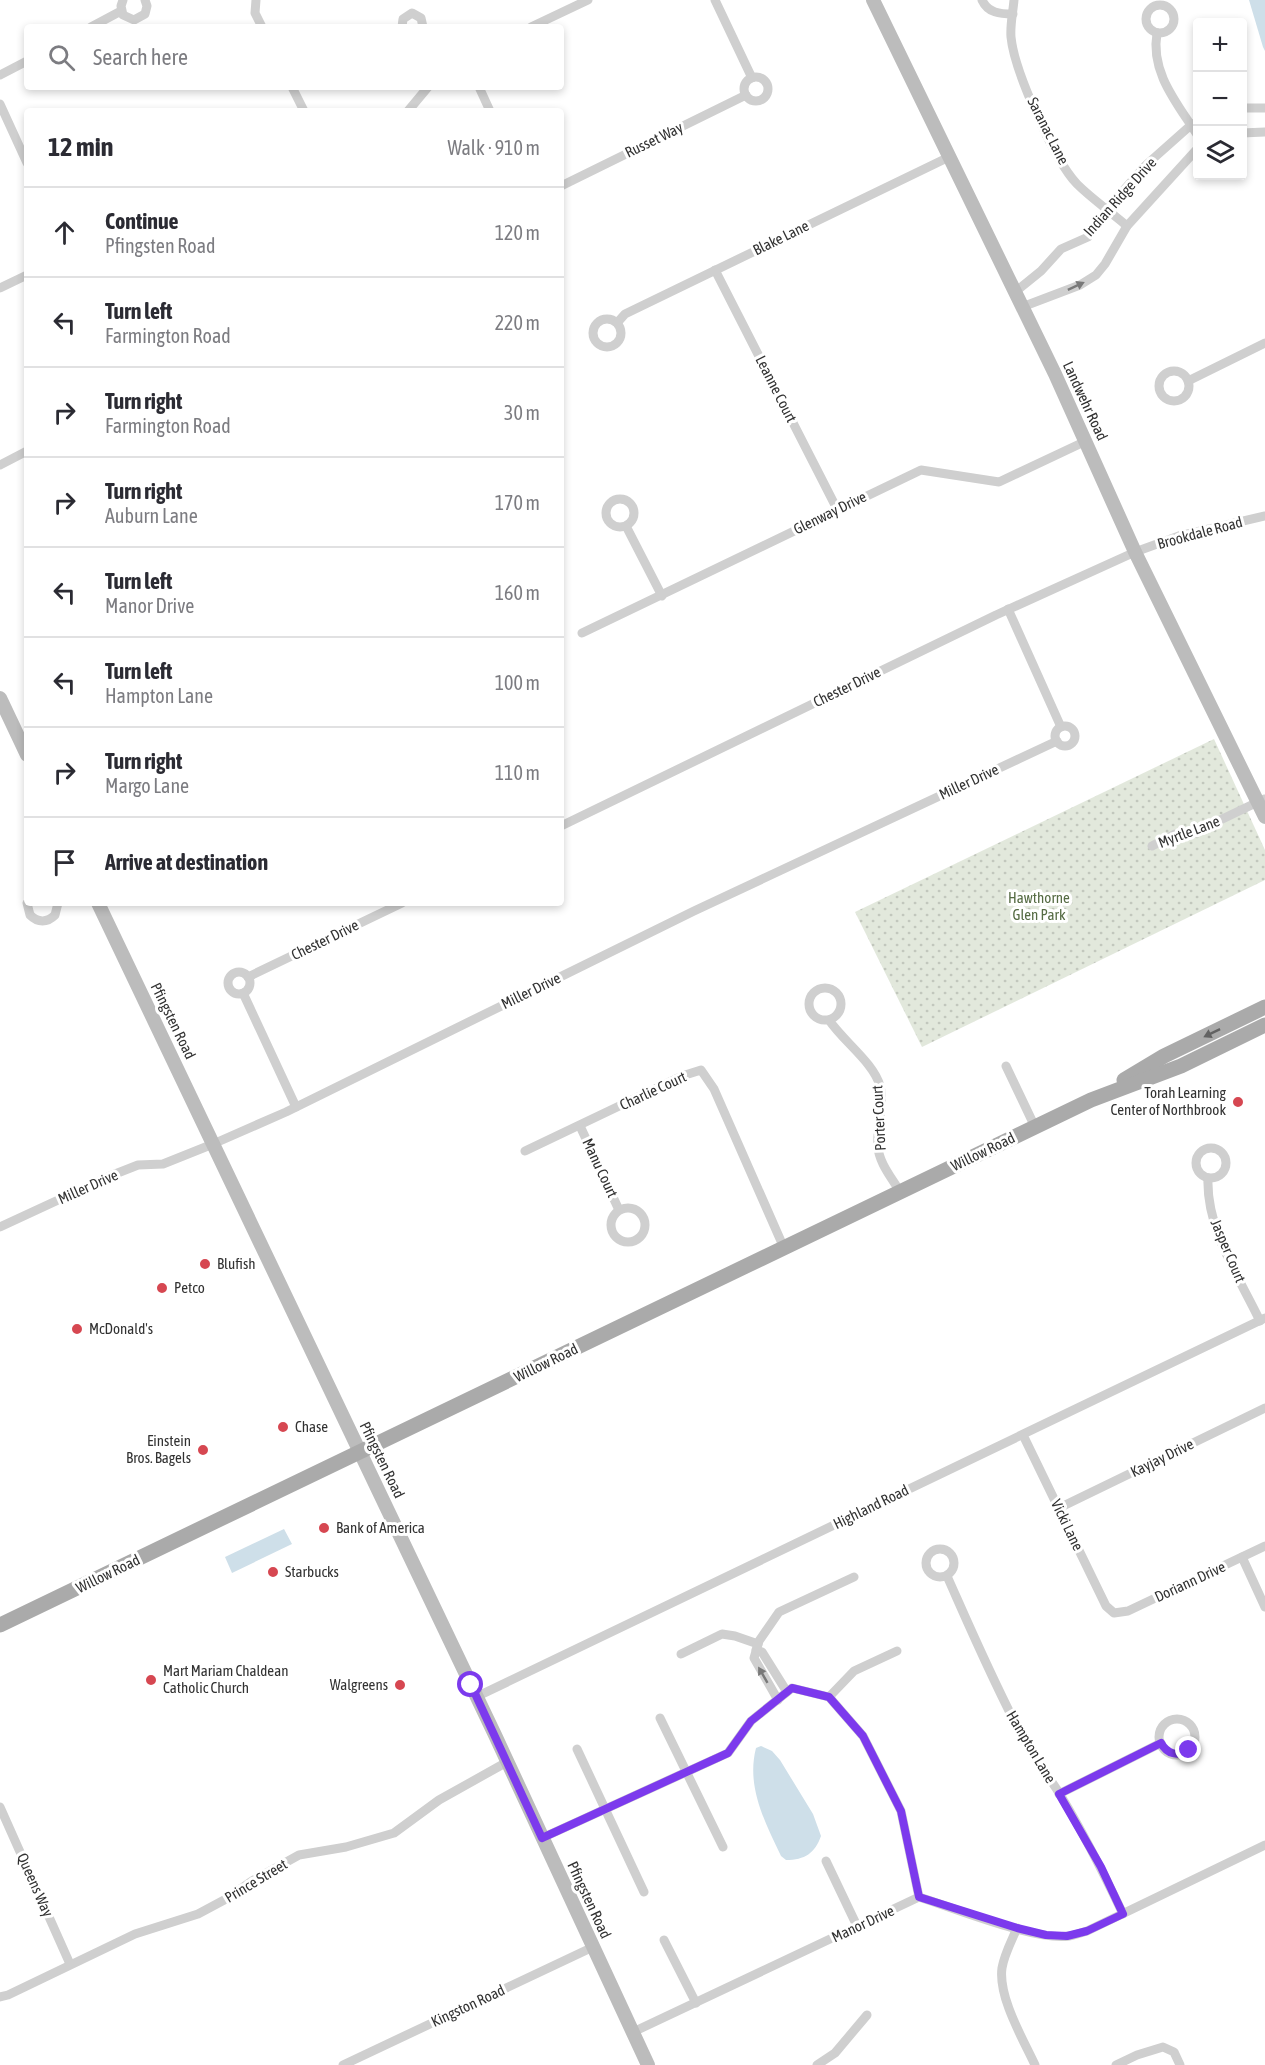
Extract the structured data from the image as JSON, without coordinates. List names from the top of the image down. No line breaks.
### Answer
{"streets":{"main road":["Landwehr Road","Pfingsten Road","Willow Road"],"street":["Saranac Lane","Russet Way","Indian Ridge Drive","Blake Lane","Leanne Court","Glenway Drive","Brookdale Road","Chester Drive","Miller Drive","Myrtle Lane","Charlie Court","Porter Court","Manu Court","Jasper Court","Kayjay Drive","Highland Road","Vicki Lane","Doriann Drive","Hampton Lane","Prince Street","Queens Way","Manor Drive","Kingston Road"]},"crossings":[["Saranac Lane","Indian Ridge Drive"],["Indian Ridge Drive","Landwehr Road"],["Blake Lane","Leanne Court"],["Blake Lane","Landwehr Road"],["Leanne Court","Glenway Drive"],["Landwehr Road","Glenway Drive"],["Landwehr Road","Brookdale Road"],["Landwehr Road","Chester Drive"],["Landwehr Road","Myrtle Lane"],["Brookdale Road","Chester Drive"],["Miller Drive","Pfingsten Road"],["Pfingsten Road","Willow Road"],["Pfingsten Road","Highland Road"],["Pfingsten Road","Prince Street"],["Pfingsten Road","Manor Drive"],["Pfingsten Road","Kingston Road"],["Charlie Court","Willow Road"],["Charlie Court","Manu Court"],["Porter Court","Willow Road"],["Jasper Court","Highland Road"],["Kayjay Drive","Vicki Lane"],["Highland Road","Vicki Lane"],["Vicki Lane","Doriann Drive"],["Prince Street","Queens Way"]],"parks":["Hawthorne Glen Park"],"places":["Torah Learning Center of Northbrook","Blufish","Petco","McDonald's","Chase","Einstein Bros. Bagels","Bank of America","Starbucks","Mart Mariam Chaldean Catholic Church","Walgreens"],"page":{"map_buttons":["+","−"],"search":"Search here","heading":["12 min","Walk · 910 m"],"list":[["Continue","Pfingsten Road","120 m"],["Turn left","Farmington Road","220 m"],["Turn right","Farmington Road","30 m"],["Turn right","Auburn Lane","170 m"],["Turn left","Manor Drive","160 m"],["Turn left","Hampton Lane","100 m"],["Turn right","Margo Lane","110 m"],"Arrive at destination"]}}
